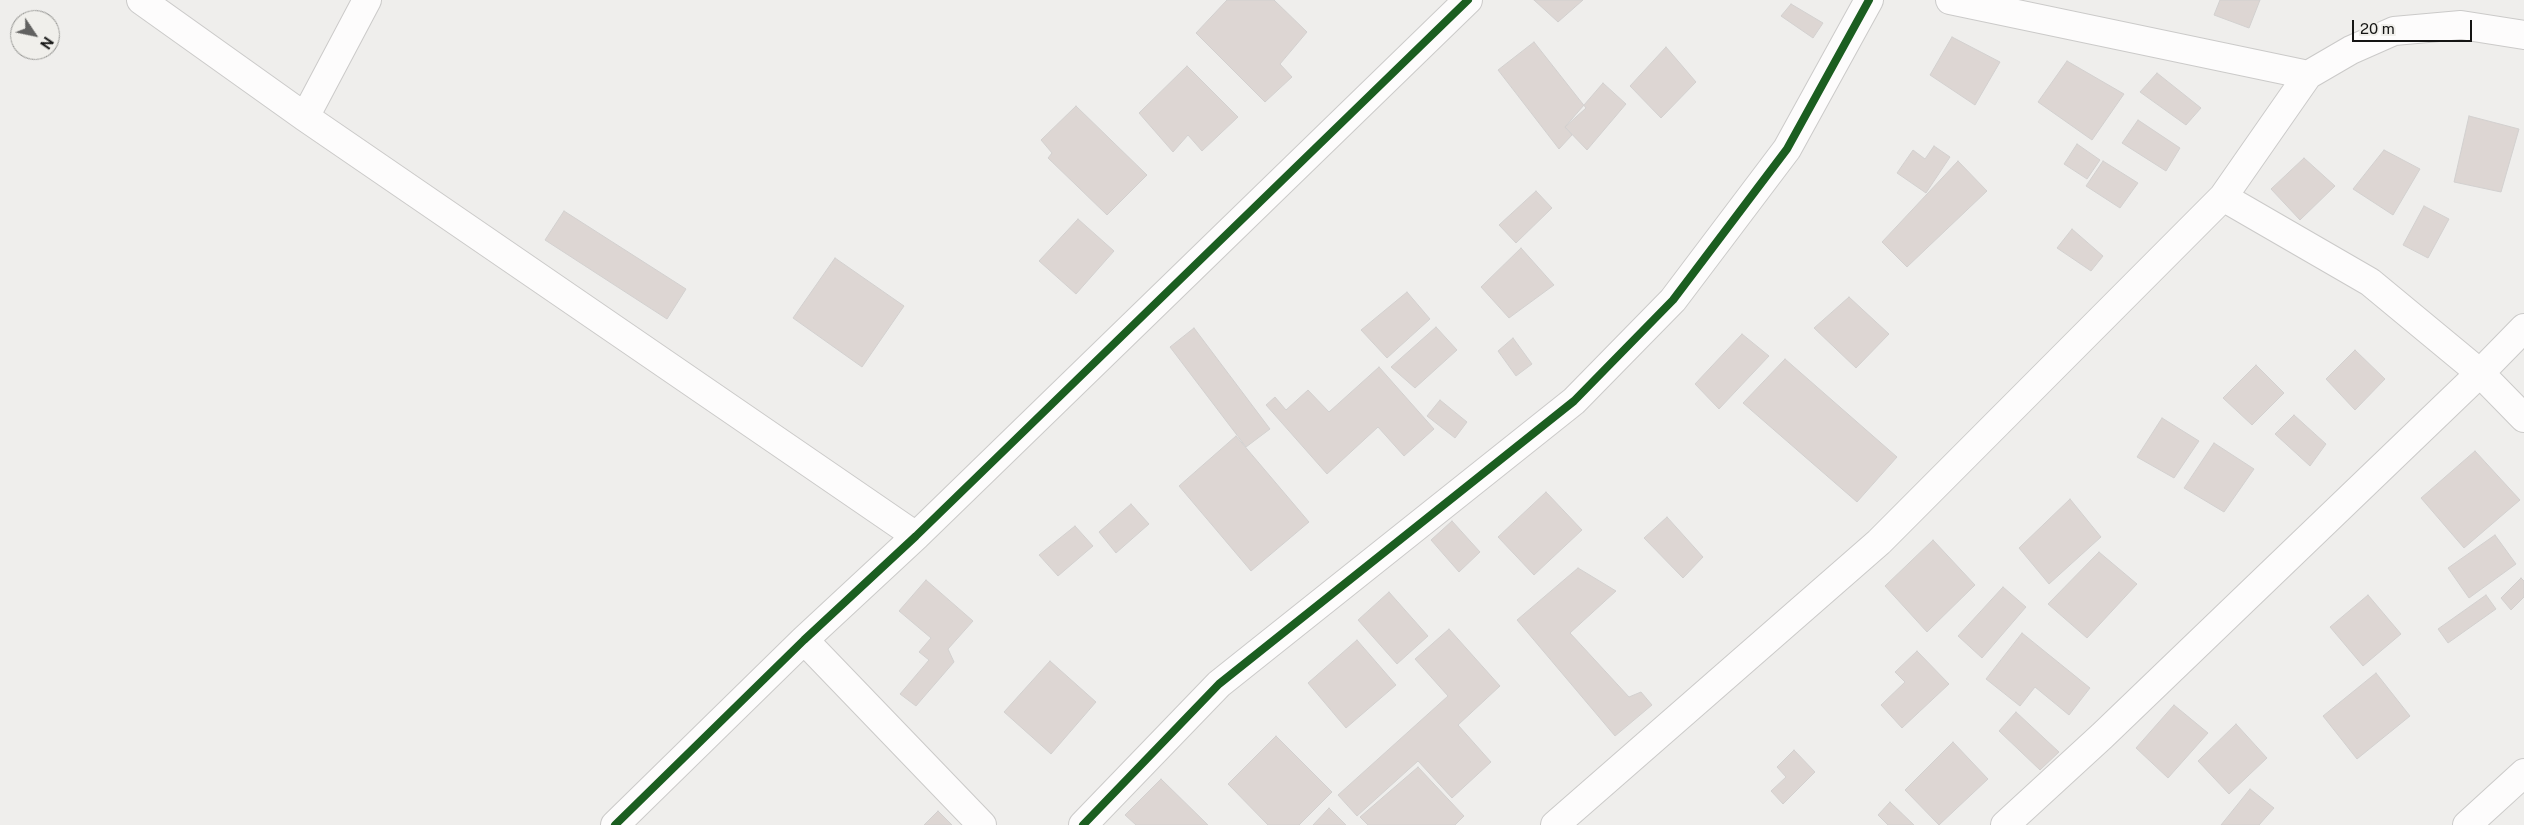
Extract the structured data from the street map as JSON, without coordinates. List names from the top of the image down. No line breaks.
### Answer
{"scale_bar":"20 m","north":"bottom right"}
